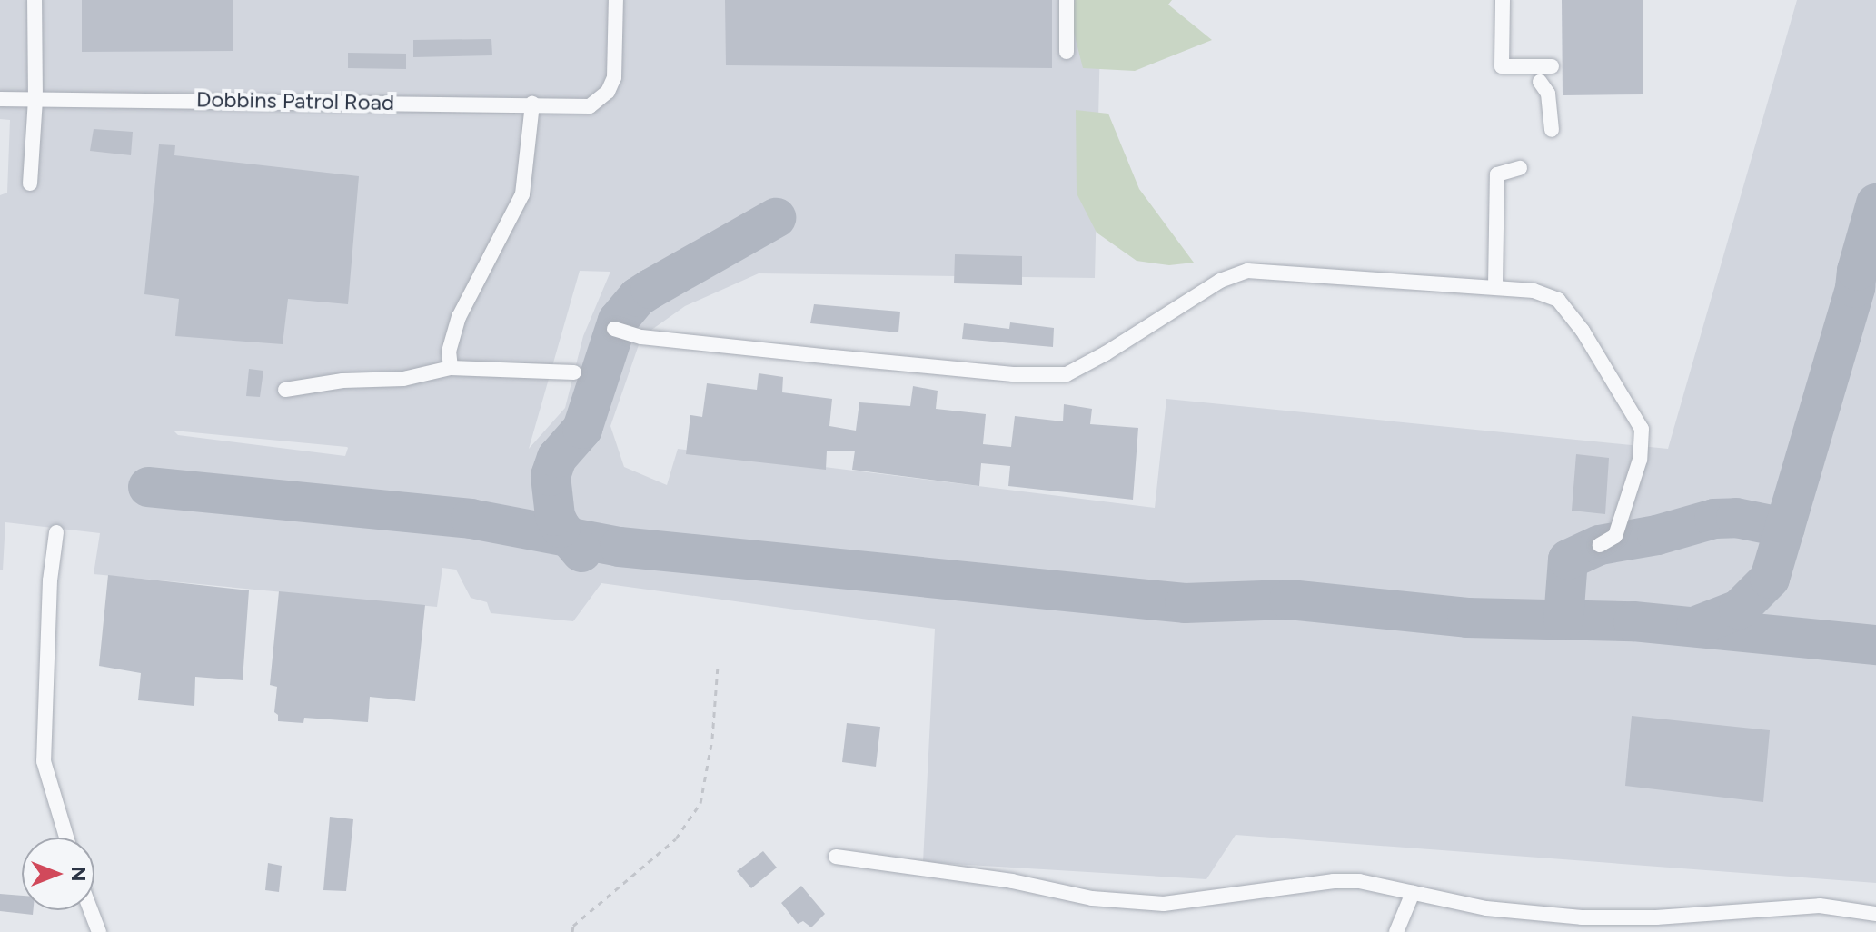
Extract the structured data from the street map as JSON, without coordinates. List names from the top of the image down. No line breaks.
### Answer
{"streets":{"street":["Dobbins Patrol Road"]},"north":"right"}
